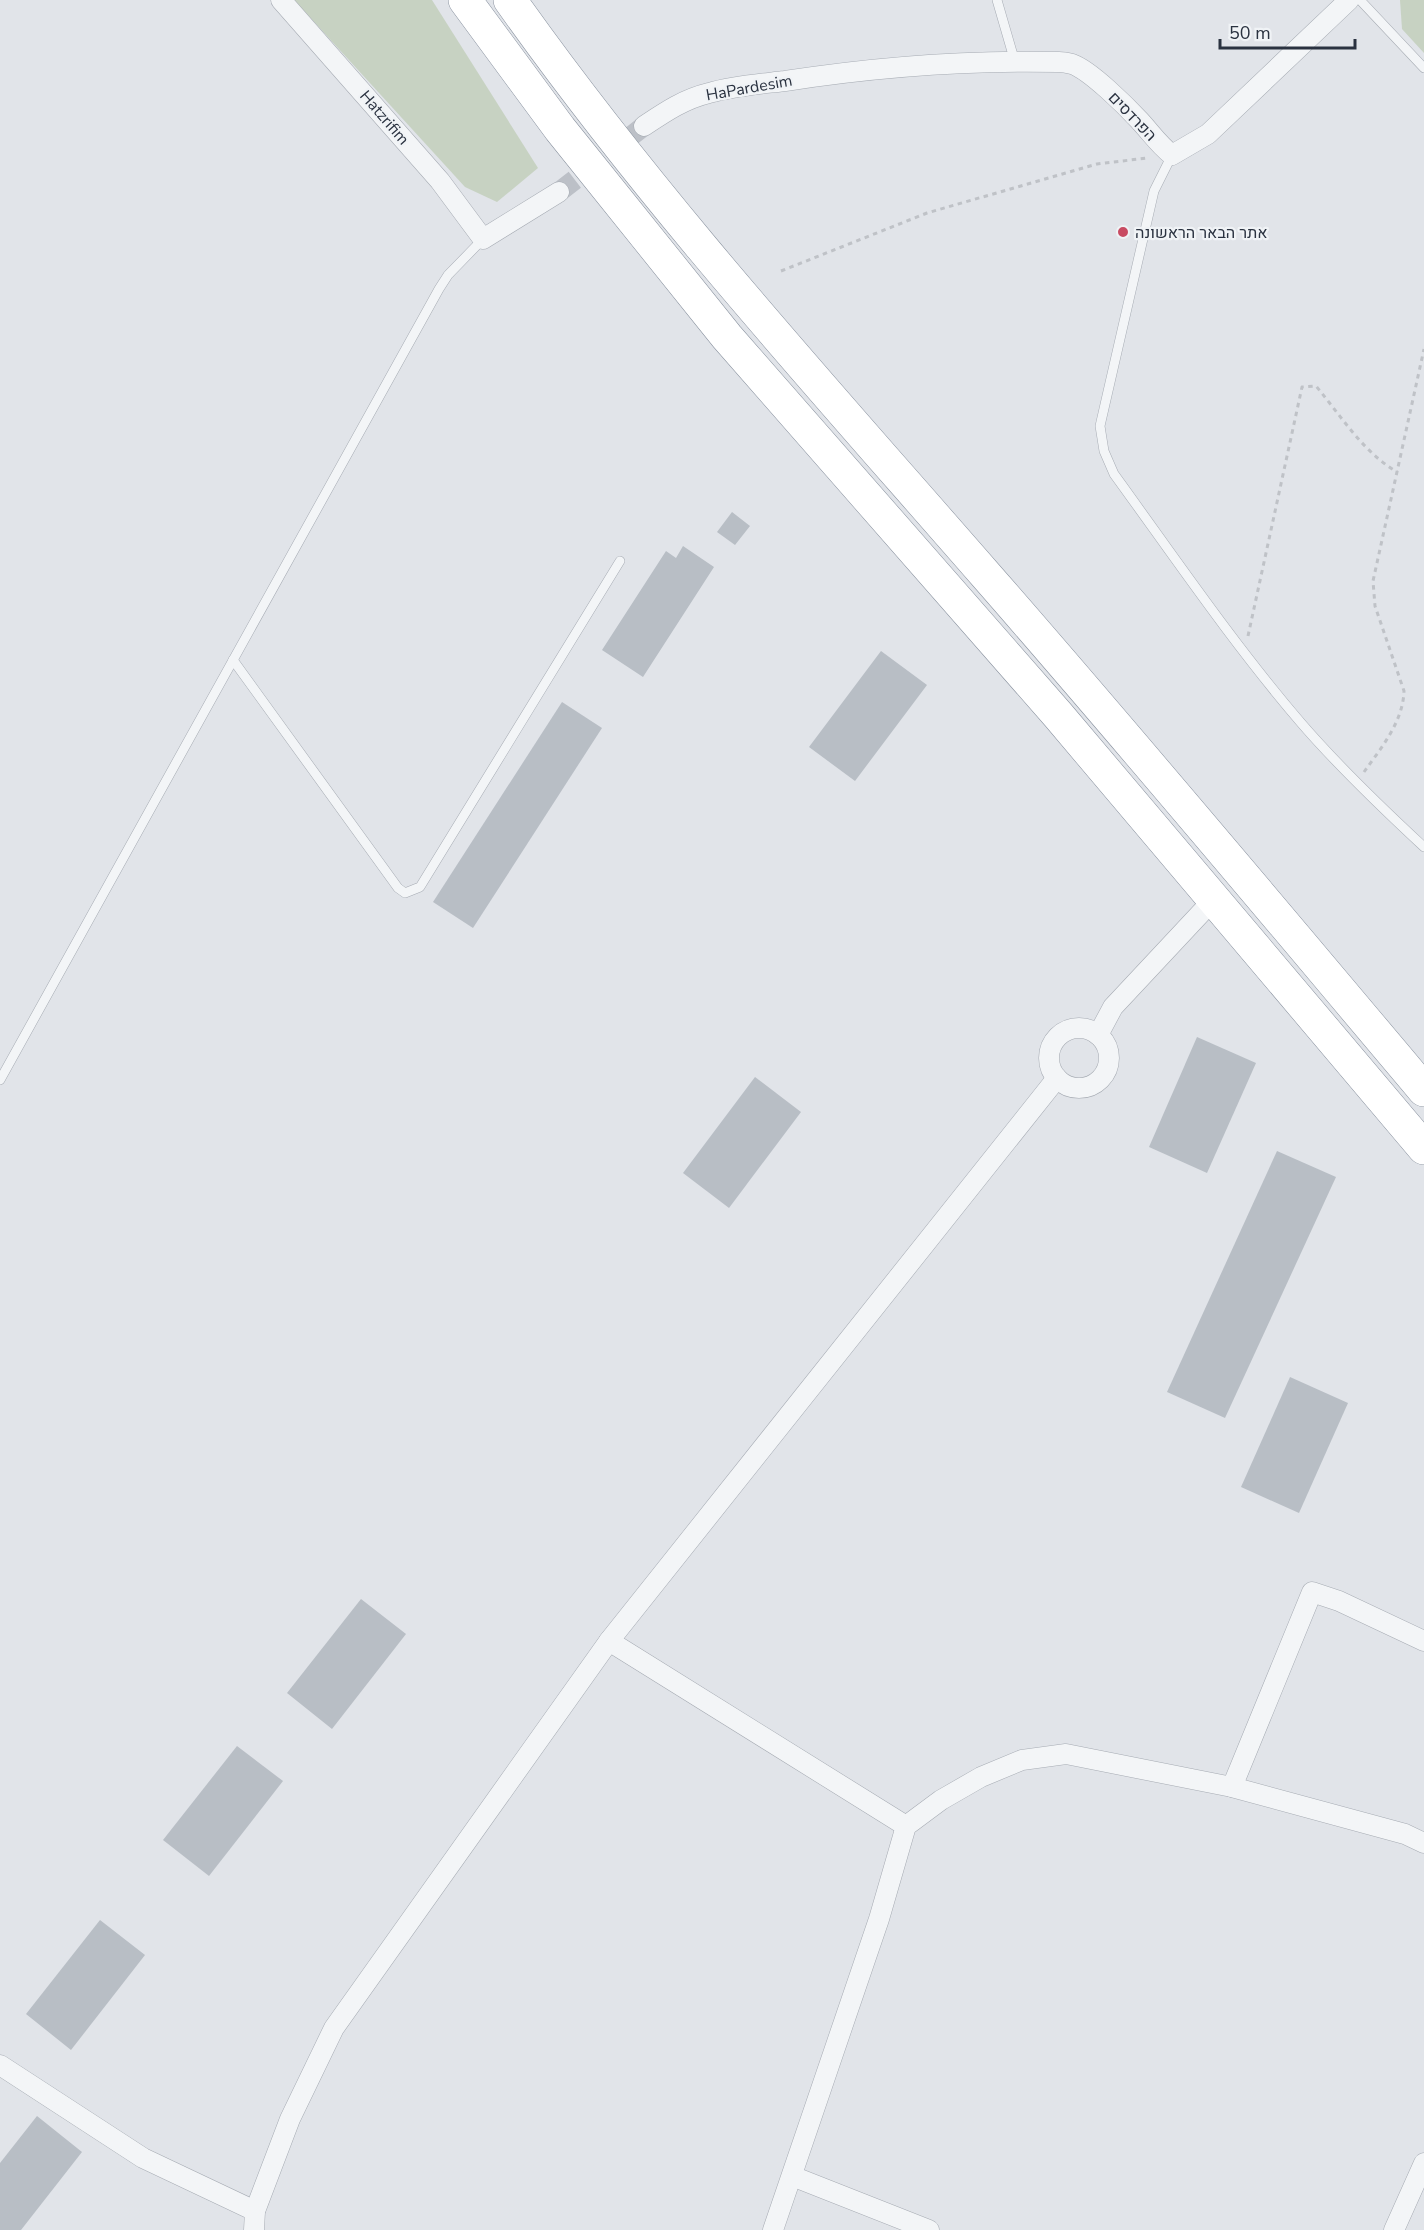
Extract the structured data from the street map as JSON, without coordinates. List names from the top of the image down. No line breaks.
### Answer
{"streets":{"street":["HaPardesim","הפרדסים","Hatzrifim"]},"crossings":[["HaPardesim","הפרדסים"]],"places":["אתר הבאר הראשונה"],"scale_bar":"50 m"}
